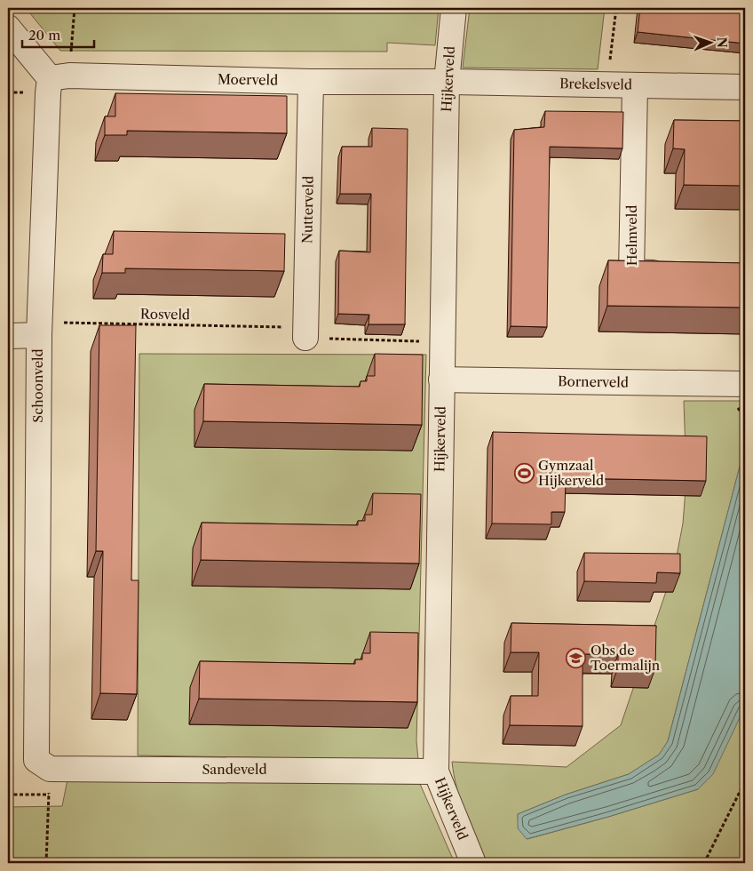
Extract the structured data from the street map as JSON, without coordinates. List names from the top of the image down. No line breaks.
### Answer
{"streets":{"street":["Hijkerveld","Moerveld","Brekelsveld","Nutterveld","Helmveld","Bornerveld","Schoonveld","Sandeveld"],"path":["Rosveld"]},"crossings":[["Hijkerveld","Moerveld"],["Hijkerveld","Brekelsveld"],["Hijkerveld","Rosveld"],["Hijkerveld","Bornerveld"],["Hijkerveld","Sandeveld"],["Moerveld","Brekelsveld"],["Moerveld","Nutterveld"],["Moerveld","Schoonveld"],["Brekelsveld","Helmveld"],["Nutterveld","Rosveld"],["Rosveld","Schoonveld"],["Schoonveld","Sandeveld"]],"places":{"sports":["Gymzaal Hijkerveld"],"school or university":["Obs de Toermalijn"]},"scale_bar":"20 m","north":"right"}
